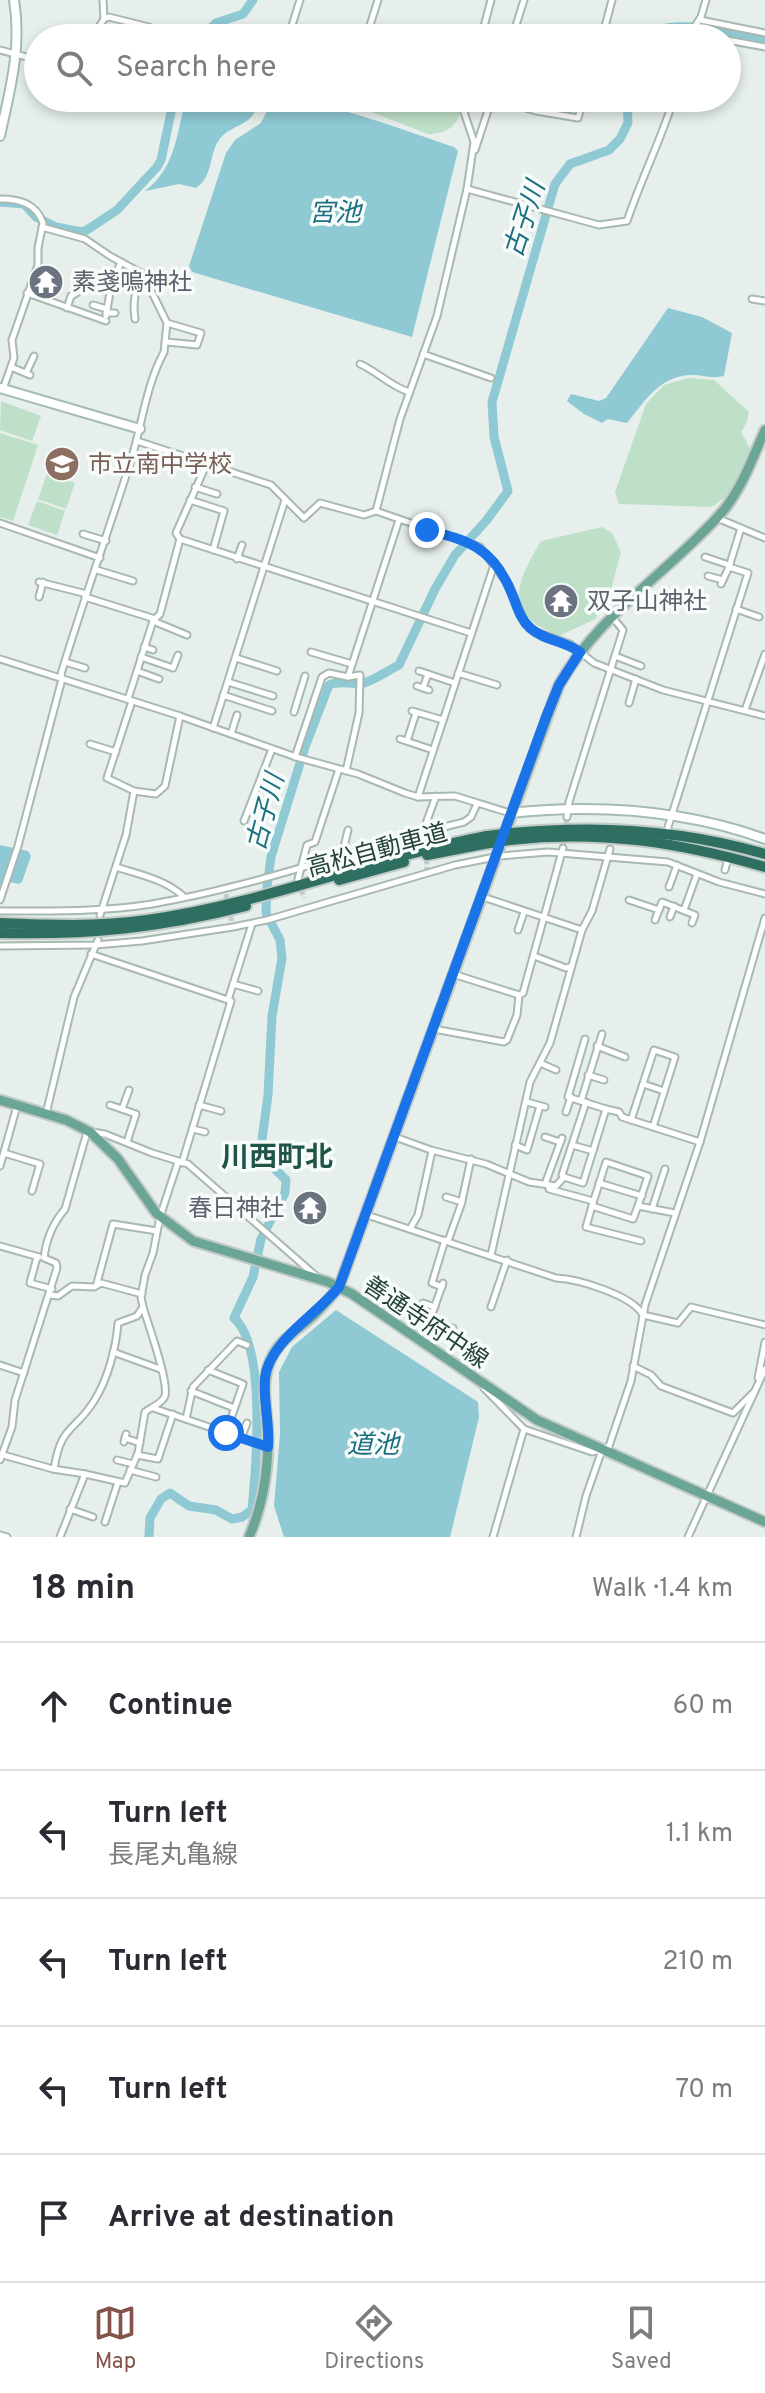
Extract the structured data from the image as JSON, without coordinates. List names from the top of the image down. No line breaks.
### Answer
{"streets":{"highway":["高松自動車道"],"main road":["善通寺府中線"]},"districts":["川西町北"],"water":["宮池","古子川","道池"],"places":{"temple":["素戔嗚神社","双子山神社","春日神社"],"school or university":["市立南中学校"]},"page":{"search":"Search here","heading":["18 min","Walk · 1.4 km"],"list":[["Continue","60 m"],["Turn left","長尾丸亀線","1.1 km"],["Turn left","210 m"],["Turn left","70 m"],"Arrive at destination"],"nav":["Map","Directions","Saved"]}}
